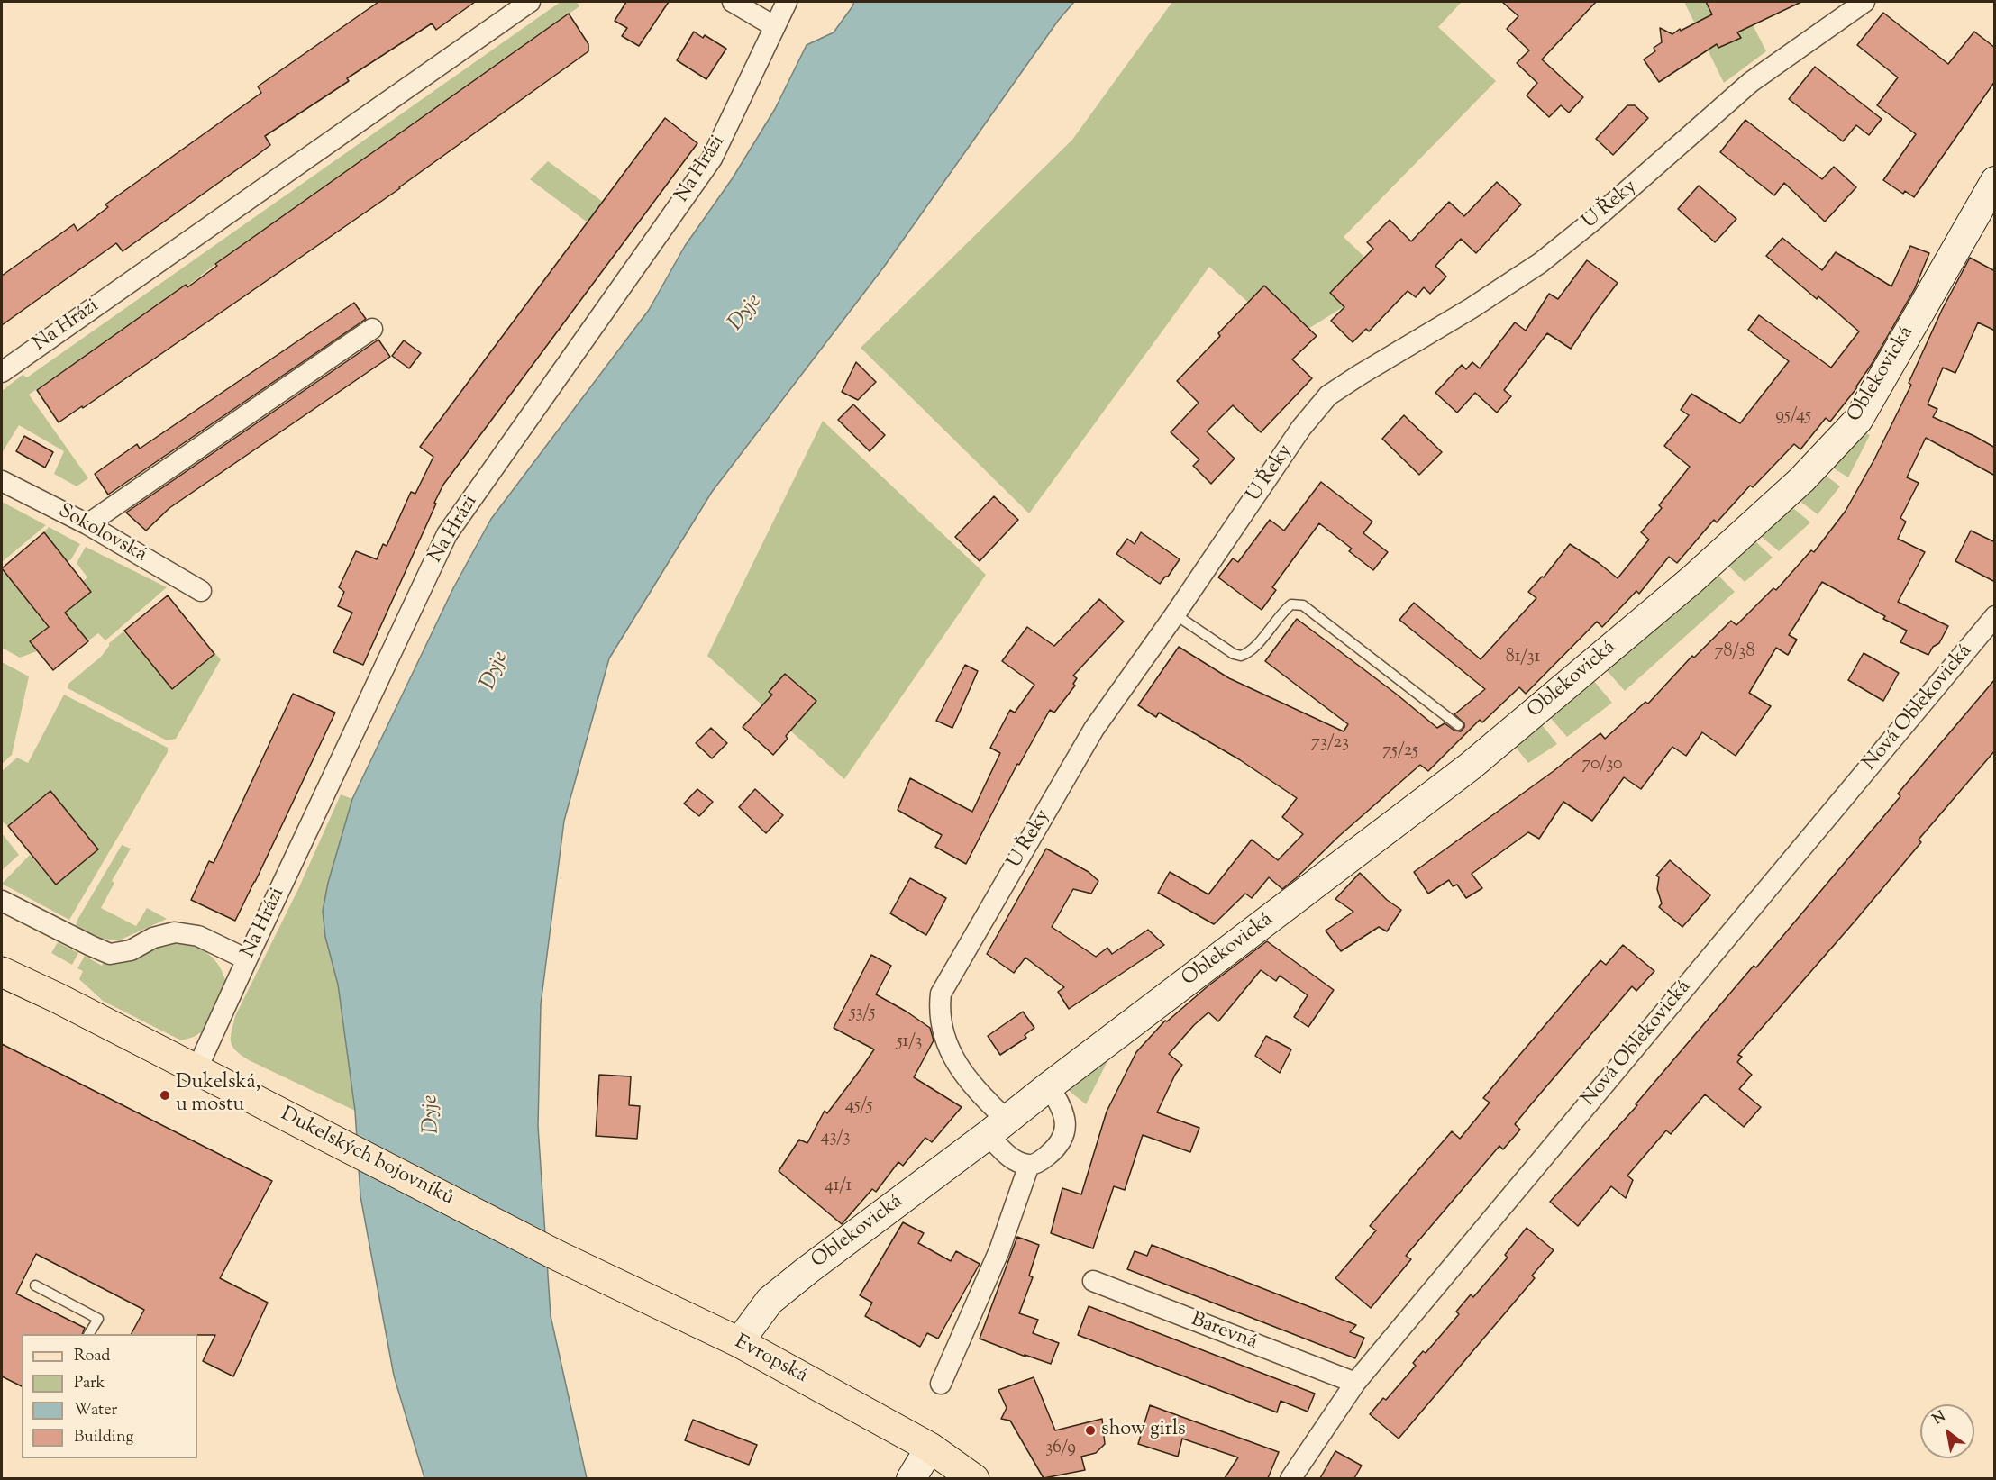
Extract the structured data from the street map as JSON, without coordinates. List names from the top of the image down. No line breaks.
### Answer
{"streets":{"main road":["Dukelských bojovníků","Evropská"],"street":["Na Hrázi","U Řeky","Oblekovická","Sokolovská","Nová Oblekovická","Barevná"]},"crossings":[["Na Hrázi","Dukelských bojovníků"],["U Řeky","Oblekovická"],["Oblekovická","Evropská"],["Nová Oblekovická","Barevná"],["Dukelských bojovníků","Evropská"]],"water":["Dyje"],"places":["Dukelská, u mostu","show girls"],"house_numbers":["95/45","78/38","81/31","73/23","75/25","70/30","53/5","51/3","45/5","43/3","41/1","36/9"],"legend":["Road","Park","Water","Building"],"north":"top left"}
